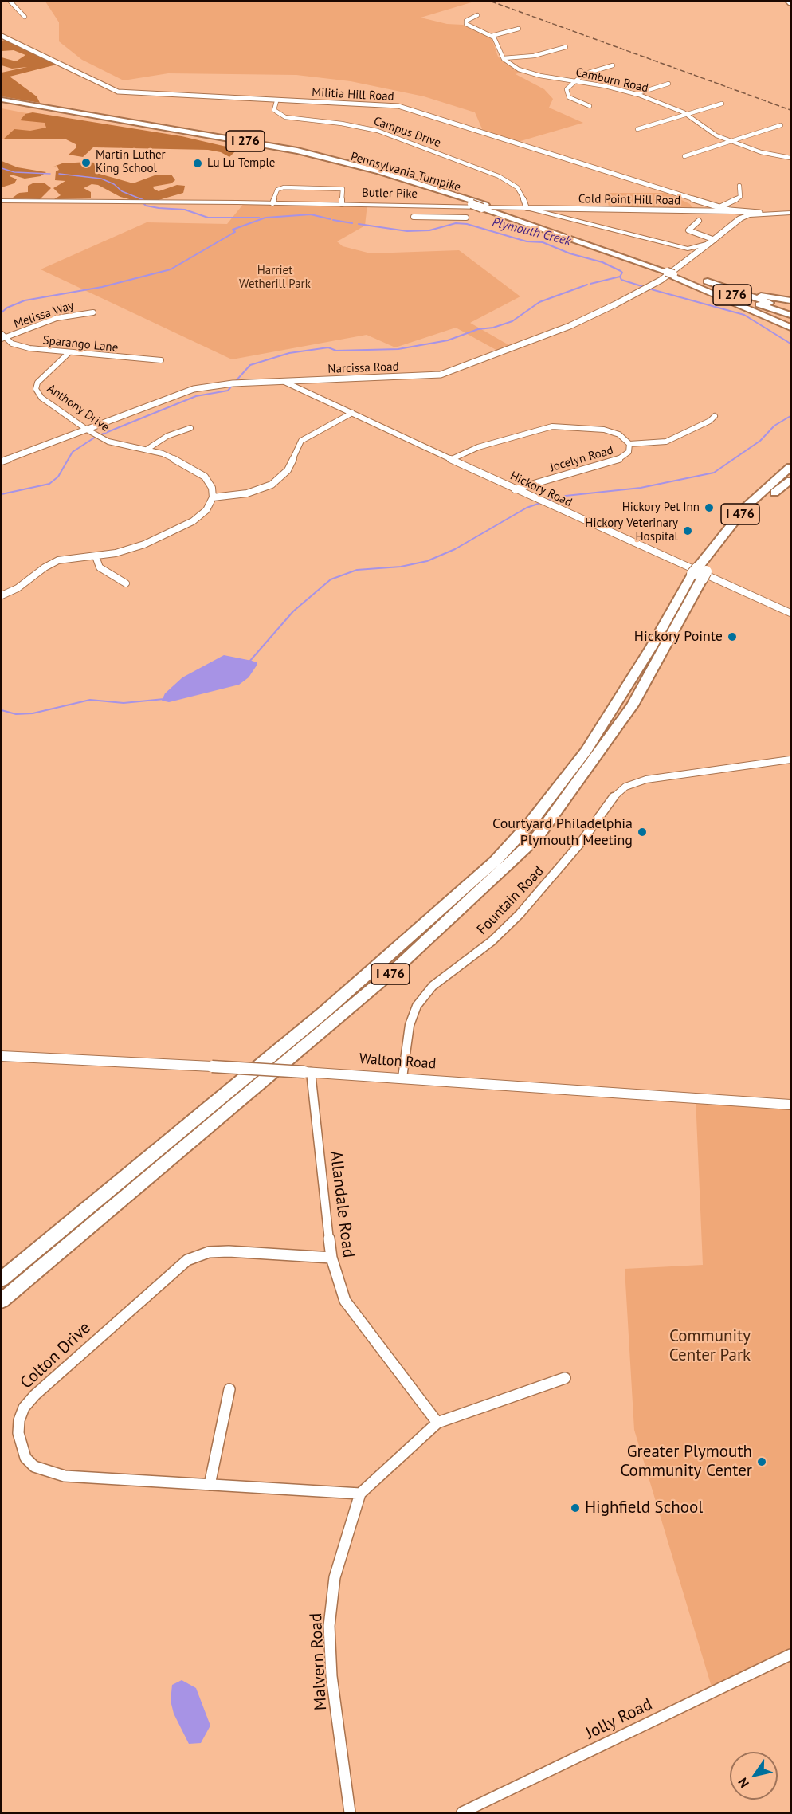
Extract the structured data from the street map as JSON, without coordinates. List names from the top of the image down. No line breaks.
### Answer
{"streets":{"highway":["I 276","Pennsylvania Turnpike","I 476"],"main road":["Butler Pike","Walton Road"],"street":["Camburn Road","Militia Hill Road","Campus Drive","Cold Point Hill Road","Melissa Way","Sparango Lane","Narcissa Road","Anthony Drive","Jocelyn Road","Hickory Road","Fountain Road","Allandale Road","Colton Drive","Malvern Road","Jolly Road"]},"crossings":[["Militia Hill Road","Campus Drive"],["Militia Hill Road","Butler Pike"],["Militia Hill Road","Cold Point Hill Road"],["Campus Drive","Butler Pike"],["Campus Drive","Cold Point Hill Road"],["Butler Pike","Cold Point Hill Road"],["Butler Pike","Narcissa Road"],["Melissa Way","Sparango Lane"],["Sparango Lane","Anthony Drive"],["Narcissa Road","Anthony Drive"],["Narcissa Road","Hickory Road"],["Jocelyn Road","Hickory Road"],["Fountain Road","Walton Road"],["Walton Road","Allandale Road"],["Allandale Road","Colton Drive"],["Colton Drive","Malvern Road"]],"water":["Plymouth Creek"],"parks":["Harriet Wetherill Park","Community Center Park"],"places":["Martin Luther King School","Lu Lu Temple","Hickory Pet Inn","Hickory Veterinary Hospital","Hickory Pointe","Courtyard Philadelphia Plymouth Meeting","Greater Plymouth Community Center","Highfield School"],"north":"bottom left"}
